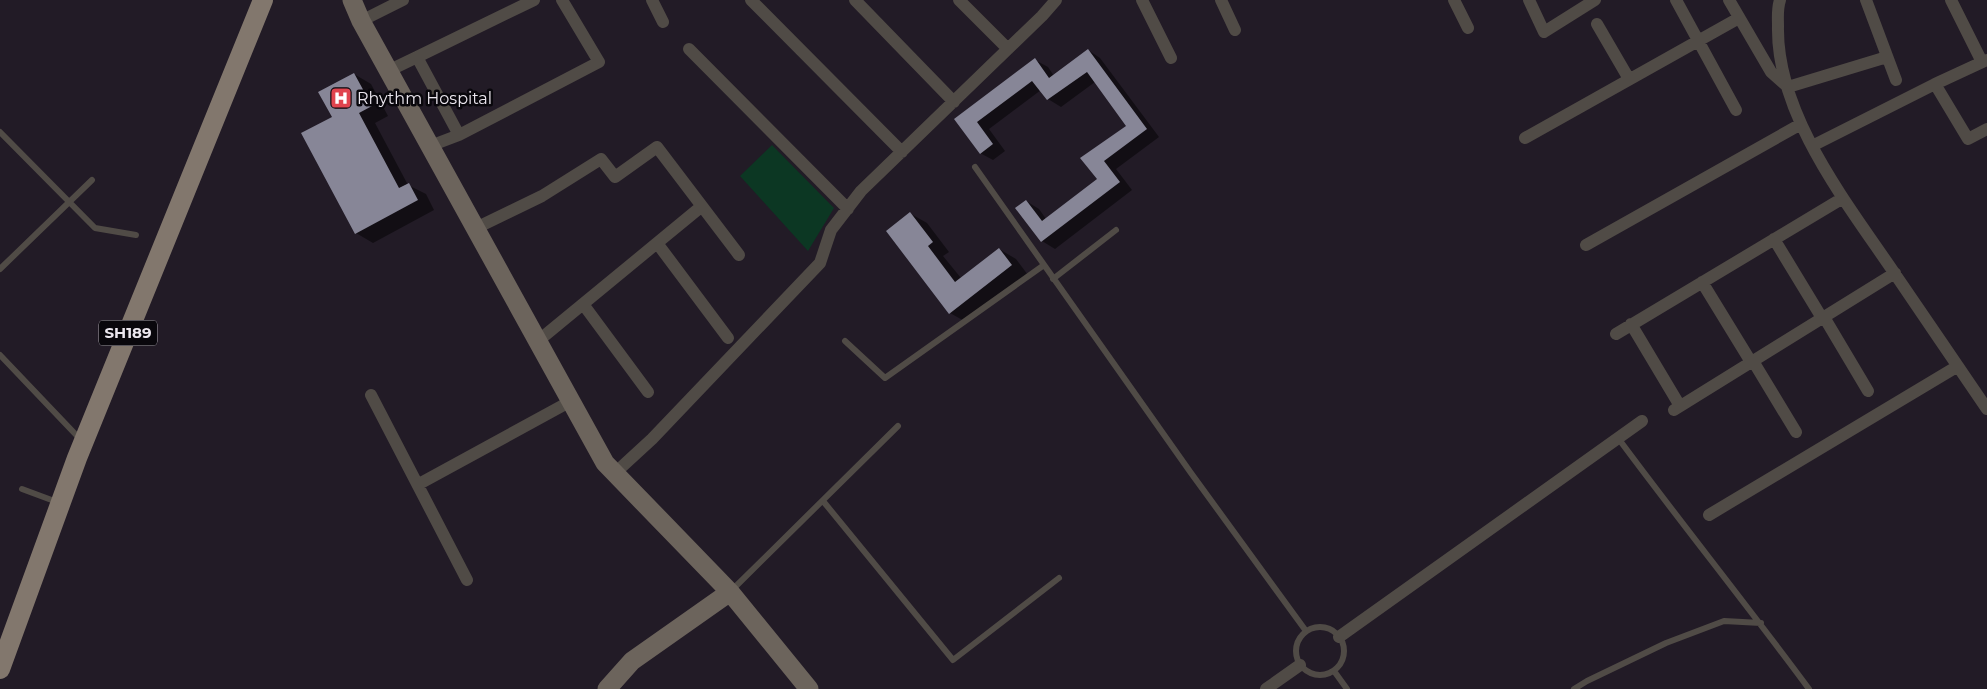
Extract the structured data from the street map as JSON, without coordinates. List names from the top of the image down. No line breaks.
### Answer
{"streets":{"main road":["SH189"]},"places":{"hospital":["Rhythm Hospital"]}}
